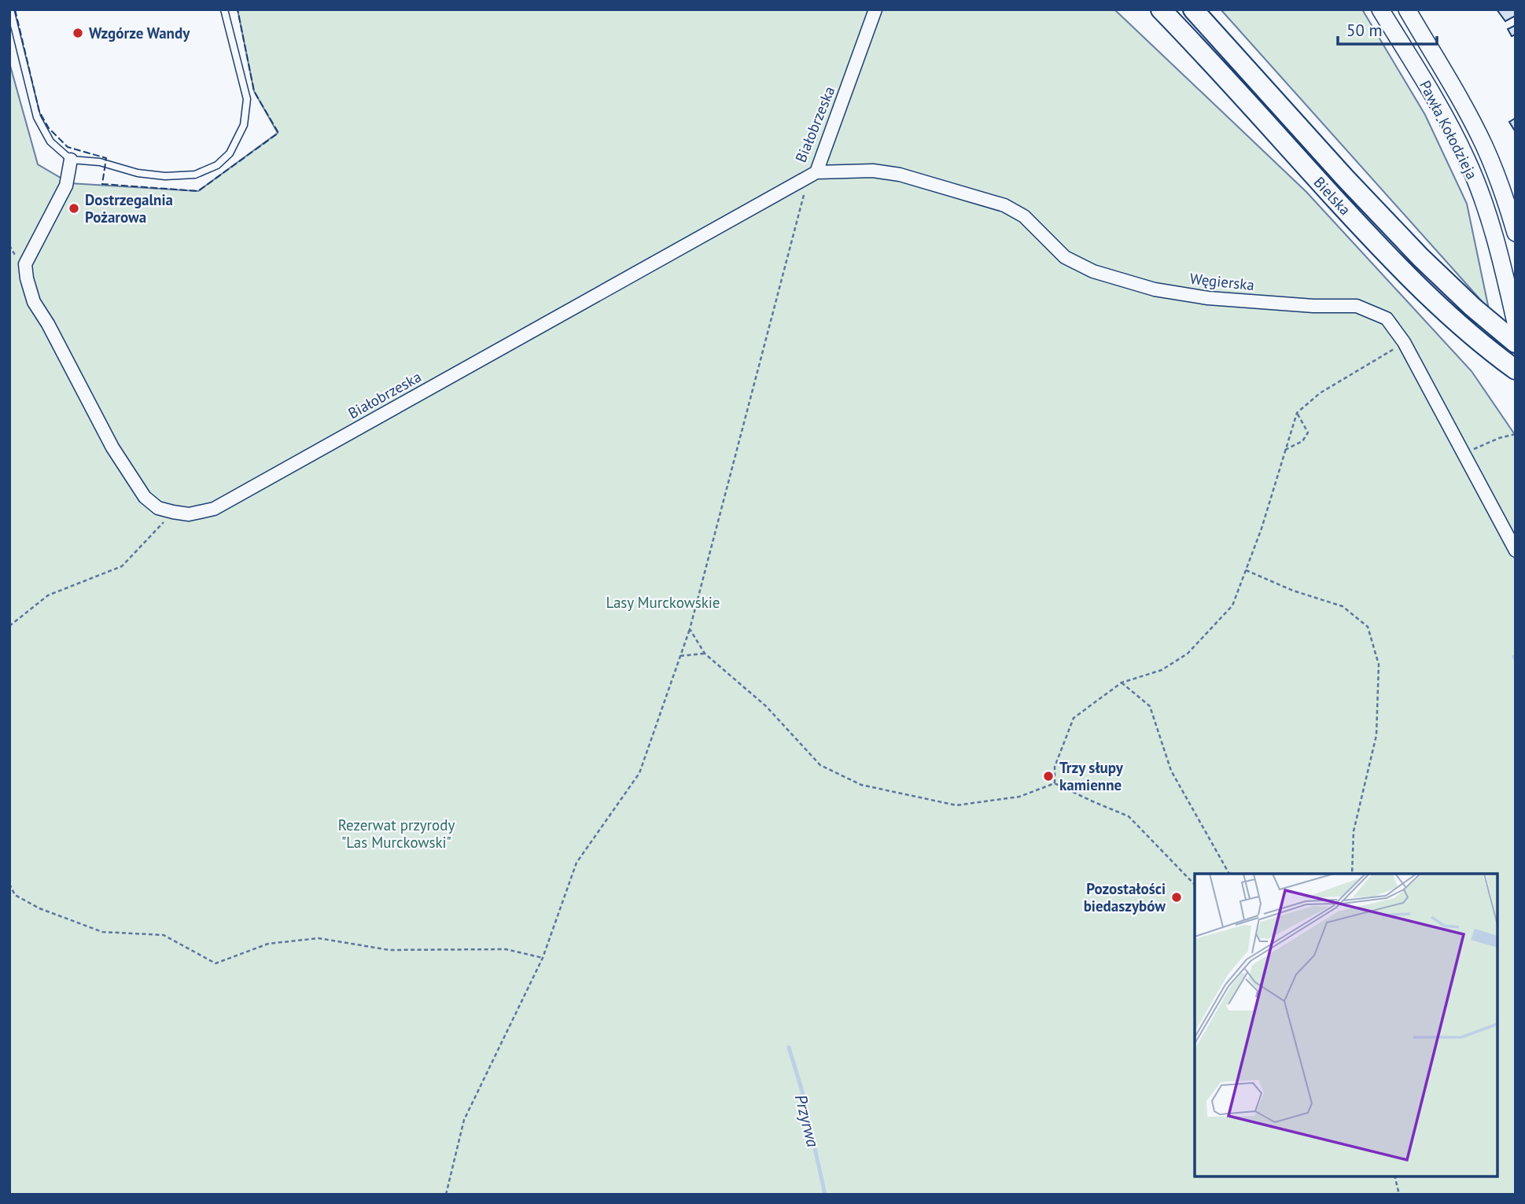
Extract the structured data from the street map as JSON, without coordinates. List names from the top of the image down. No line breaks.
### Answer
{"streets":{"main road":["Bielska"],"street":["Białobrzeska","Pawła Kołodzieja","Węgierska"]},"crossings":[["Białobrzeska","Węgierska"]],"water":["Przyrwa"],"parks":["Lasy Murckowskie","Rezerwat przyrody \"Las Murckowski\""],"places":["Wzgórze Wandy","Dostrzegalnia Pożarowa","Trzy słupy kamienne","Pozostałości biedaszybów"],"scale_bar":"50 m"}
